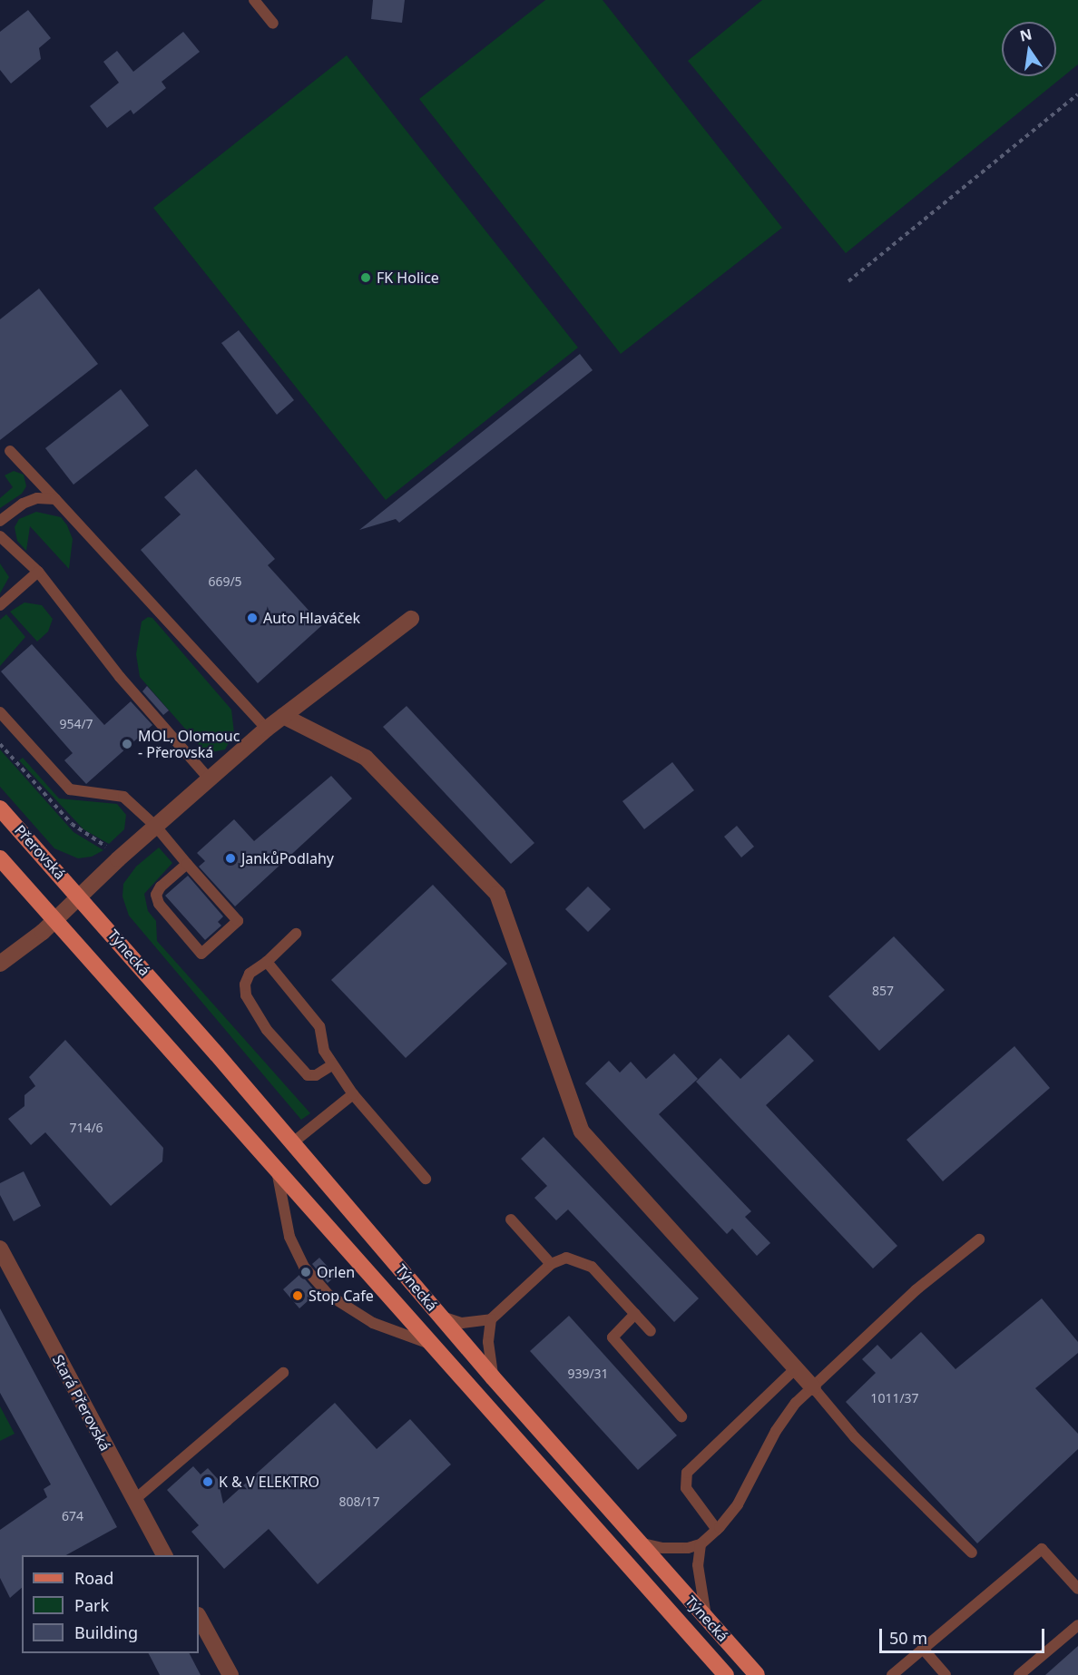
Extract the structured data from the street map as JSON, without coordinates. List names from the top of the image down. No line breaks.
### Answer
{"streets":{"main road":["Přerovská","Týnecká"],"street":["Stará Přerovská"]},"crossings":[["Přerovská","Týnecká"]],"places":["FK Holice","Auto Hlaváček","MOL, Olomouc - Přerovská","JankůPodlahy","Orlen","Stop Cafe","K & V ELEKTRO"],"house_numbers":["669/5","954/7","857","714/6","939/31","1011/37","808/17","674"],"legend":["Road","Park","Building"],"scale_bar":"50 m","north":"top"}
